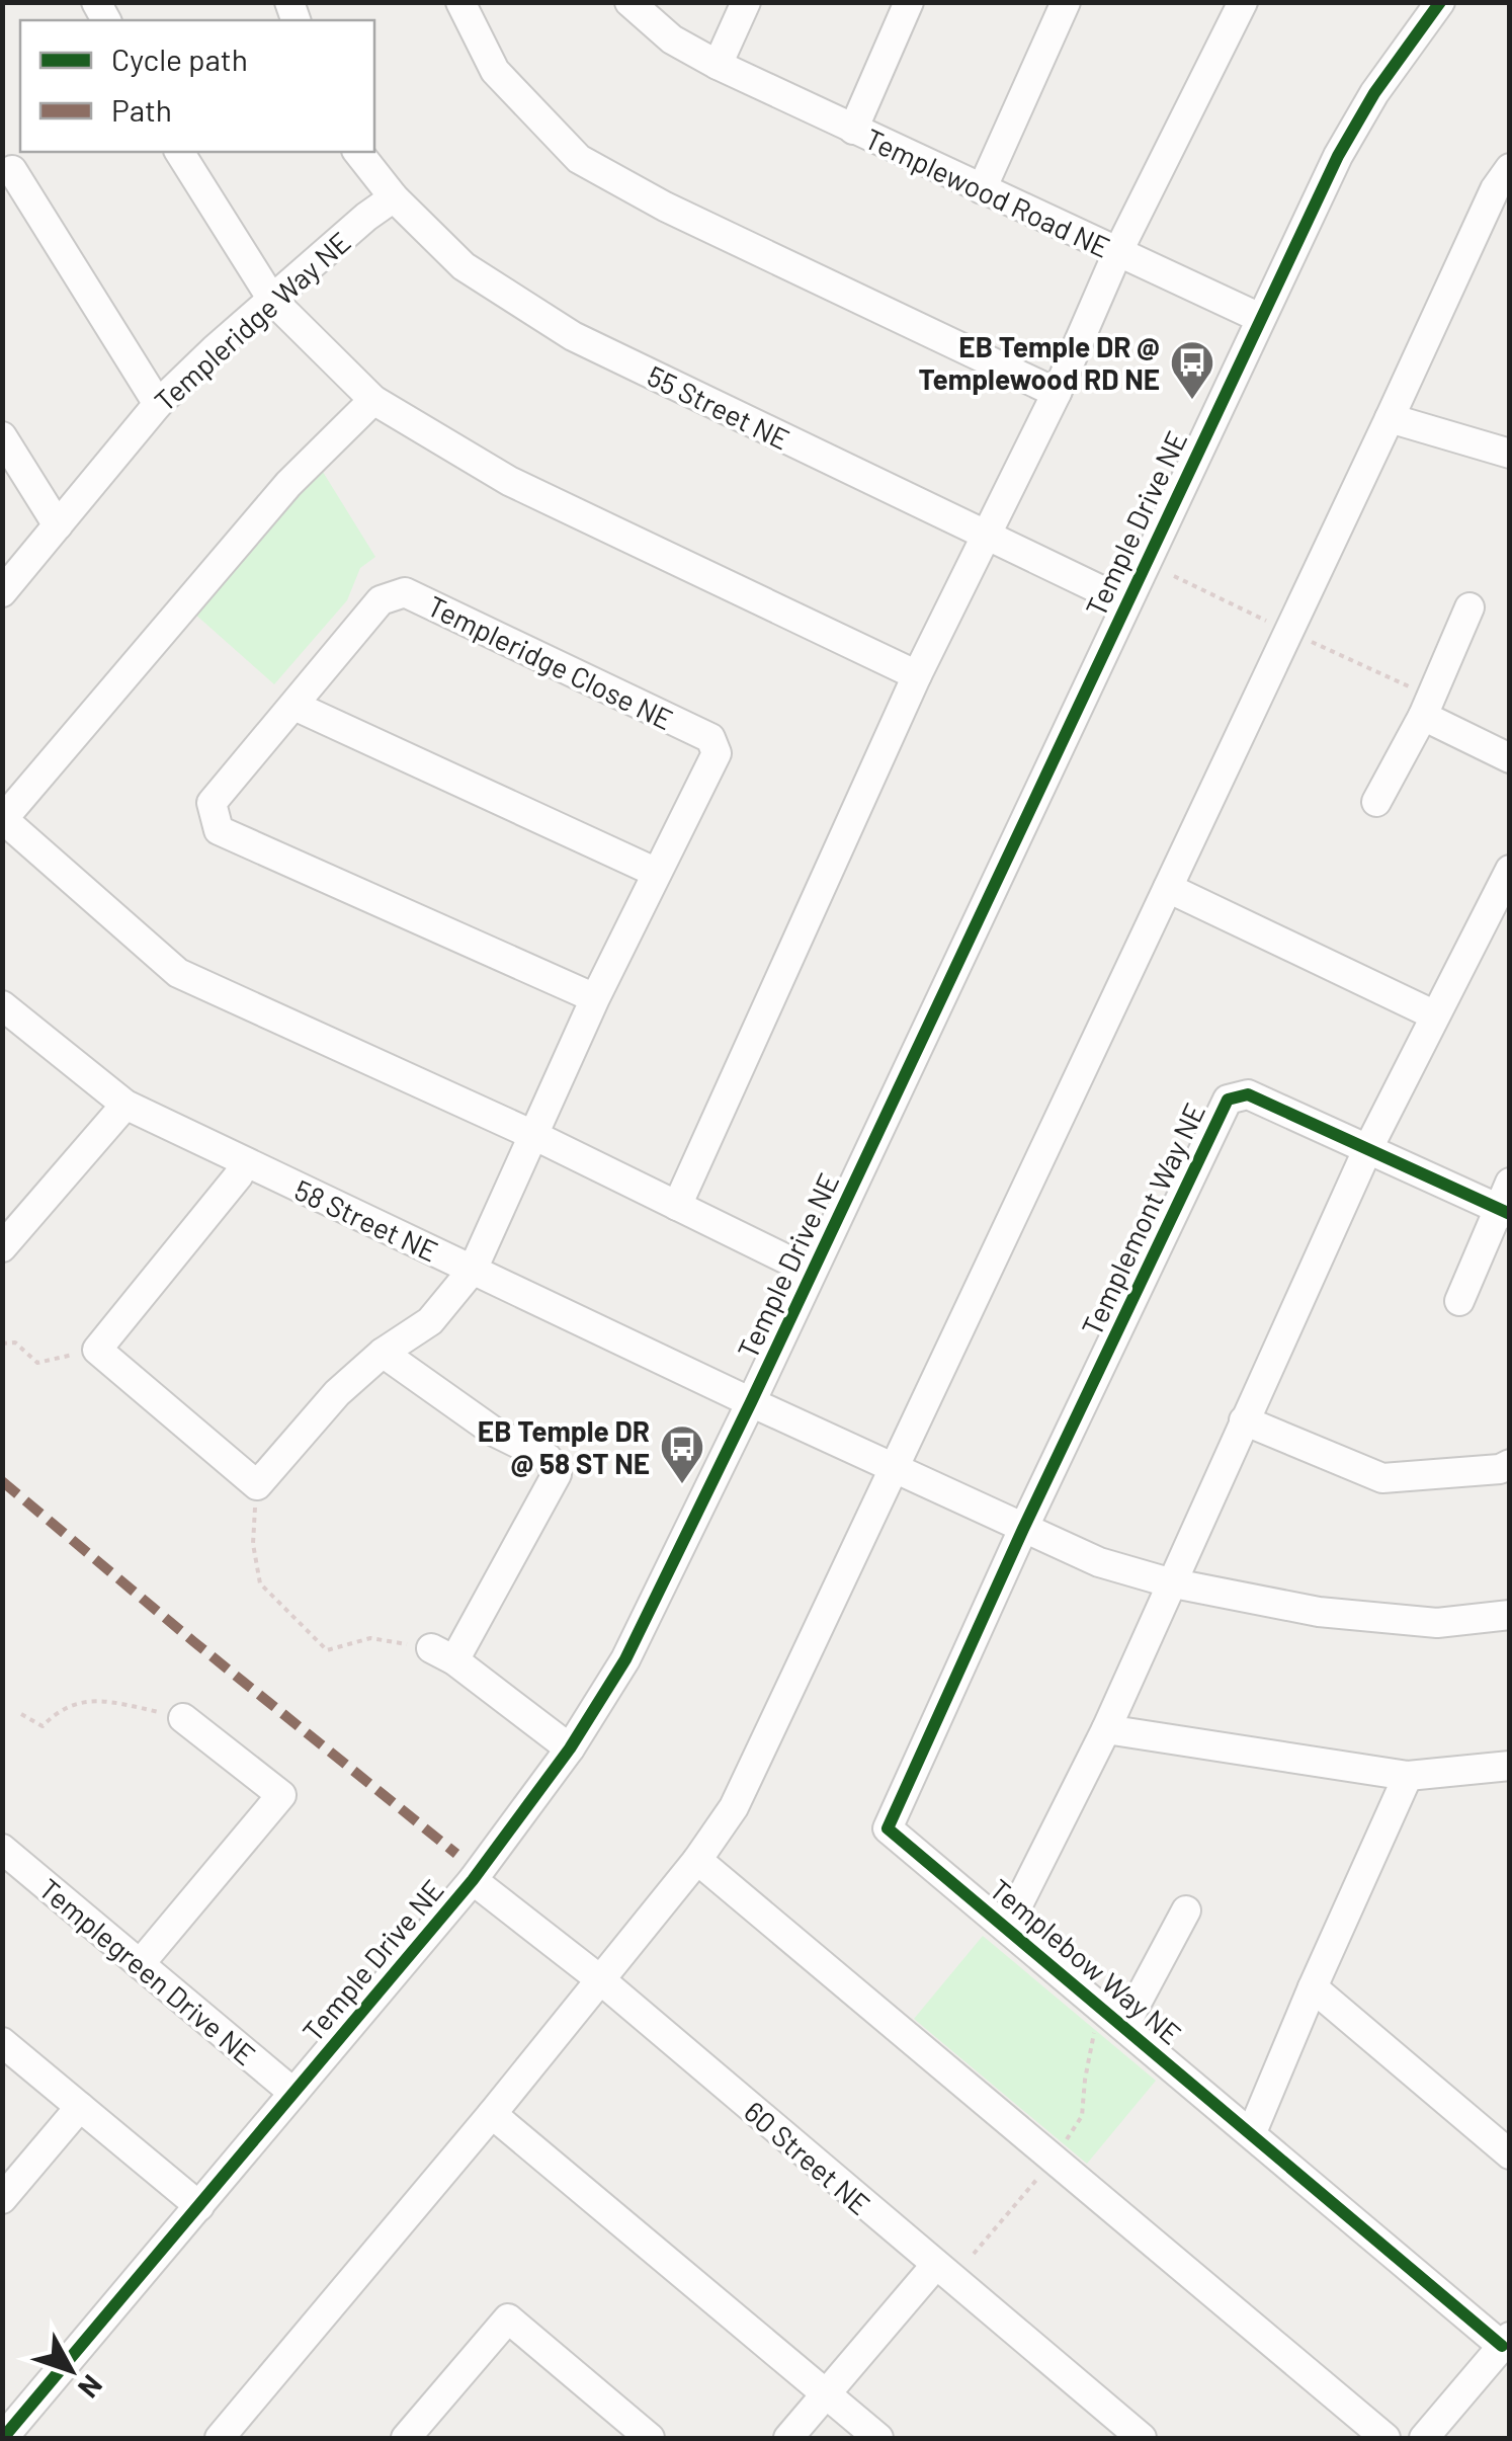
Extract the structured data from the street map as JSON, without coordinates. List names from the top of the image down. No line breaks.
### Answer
{"streets":{"street":["Templewood Road NE","Templeridge Way NE","55 Street NE","Temple Drive NE","Templeridge Close NE","Templemont Way NE","58 Street NE","Templebow Way NE","Templegreen Drive NE","60 Street NE"]},"crossings":[["Templewood Road NE","Temple Drive NE"],["Templeridge Way NE","55 Street NE"],["55 Street NE","Temple Drive NE"],["Temple Drive NE","58 Street NE"],["Temple Drive NE","Templegreen Drive NE"],["Temple Drive NE","60 Street NE"],["Templeridge Close NE","58 Street NE"],["Templemont Way NE","58 Street NE"],["Templemont Way NE","Templebow Way NE"],["58 Street NE","Templebow Way NE"]],"places":{"bus stop":["EB Temple DR @ Templewood RD NE","EB Temple DR @ 58 ST NE"]},"legend":["Cycle path","Path"],"north":"bottom right"}
